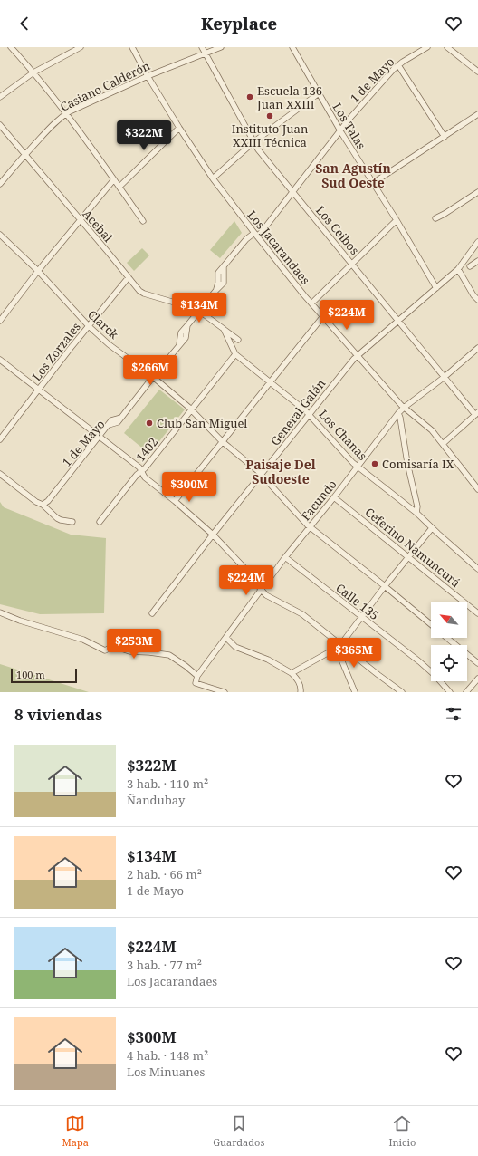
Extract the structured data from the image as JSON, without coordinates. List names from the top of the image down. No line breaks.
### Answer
{"streets":{"street":["1 de Mayo","Casiano Calderón","Los Talas","Acebal","Los Ceibos","Los Jacarandaes","Clarck","Los Zorzales","General Galán","Los Chanas","1402","Facundo","Ceferino Namuncurá","Calle 135"]},"crossings":[["1 de Mayo","Los Talas"],["1 de Mayo","Acebal"],["1 de Mayo","Los Ceibos"],["1 de Mayo","Los Jacarandaes"],["1 de Mayo","Clarck"],["1 de Mayo","Los Chanas"],["Casiano Calderón","Acebal"],["Casiano Calderón","Los Ceibos"],["Casiano Calderón","Los Jacarandaes"],["Los Talas","General Galán"],["Acebal","Los Zorzales"],["Acebal","Los Chanas"],["Los Ceibos","General Galán"],["Los Ceibos","Facundo"],["Los Jacarandaes","General Galán"],["Los Jacarandaes","Facundo"],["Clarck","Los Zorzales"],["Clarck","General Galán"],["Clarck","1402"],["Clarck","Facundo"],["General Galán","Los Chanas"],["Los Chanas","1402"],["Los Chanas","Facundo"],["Facundo","Ceferino Namuncurá"],["Facundo","Calle 135"]],"districts":["San Agustín Sud Oeste","Paisaje Del Sudoeste"],"places":["Escuela 136 Juan XXIII","Instituto Juan XXIII Técnica","Club San Miguel","Comisaría IX"],"scale_bar":"100 m","north":"top left","page":{"header":"Keyplace","price":["$322M","$134M","$224M","$266M","$300M","$224M","$253M","$365M"],"scale":"100 m","heading":"8 viviendas","list":[{"name":"$322M","note":"3 hab. · 110 m² · Ñandubay"},{"name":"$134M","note":"2 hab. · 66 m² · 1 de Mayo"},{"name":"$224M","note":"3 hab. · 77 m² · Los Jacarandaes"},{"name":"$300M","note":"4 hab. · 148 m² · Los Minuanes"}],"tabs":["Mapa","Guardados","Inicio"]}}
